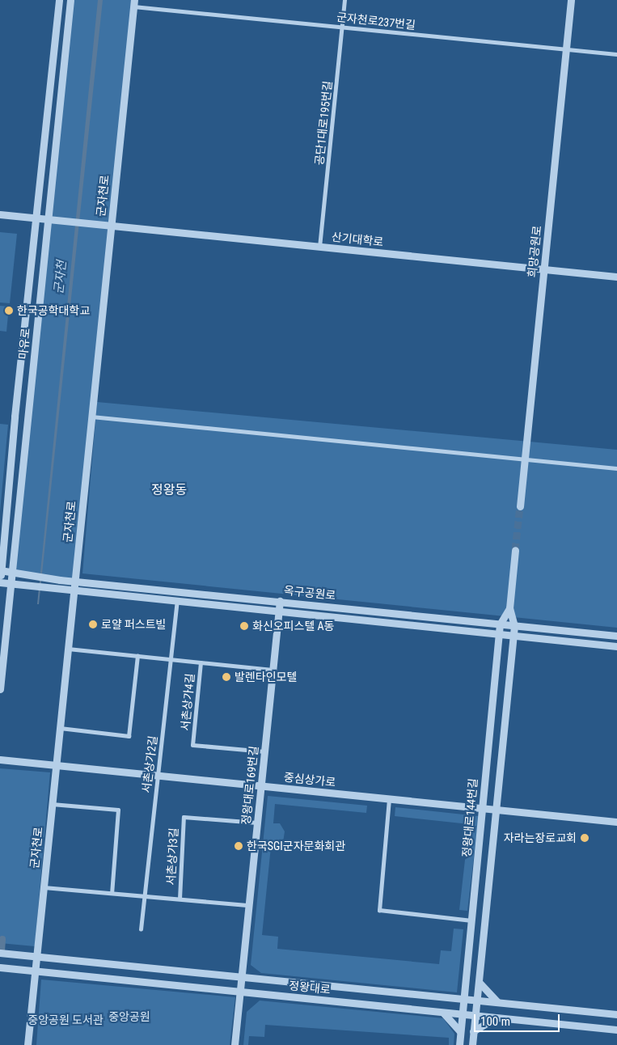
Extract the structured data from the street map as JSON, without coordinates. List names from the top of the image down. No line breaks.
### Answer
{"streets":{"street":["군자천로237번길","공단1대로195번길","군자천로","산기대학로","희망공원로","마유로","옥구공원로","서촌상가4길","서촌상가2길","중심상가로","정왕대로169번길","정왕대로144번길","서촌상가3길","정왕대로"]},"crossings":[["군자천로237번길","공단1대로195번길"],["군자천로237번길","군자천로"],["군자천로237번길","희망공원로"],["공단1대로195번길","산기대학로"],["군자천로","산기대학로"],["군자천로","옥구공원로"],["군자천로","서촌상가4길"],["군자천로","중심상가로"],["군자천로","서촌상가3길"],["군자천로","정왕대로"],["산기대학로","희망공원로"],["산기대학로","마유로"],["마유로","옥구공원로"],["옥구공원로","서촌상가2길"],["옥구공원로","정왕대로169번길"],["옥구공원로","정왕대로144번길"],["서촌상가4길","서촌상가2길"],["서촌상가4길","정왕대로169번길"],["서촌상가2길","중심상가로"],["서촌상가2길","서촌상가3길"],["중심상가로","정왕대로169번길"],["중심상가로","정왕대로144번길"],["정왕대로169번길","서촌상가3길"],["정왕대로169번길","정왕대로"],["정왕대로144번길","정왕대로"]],"districts":["정왕동"],"water":["군자천"],"parks":["중앙공원","중앙공원 도서관"],"places":["한국공학대학교","로얄 퍼스트빌","화신오피스텔 A동","발렌타인모텔","자라는장로교회","한국SGI군자문화회관"],"scale_bar":"100 m"}
